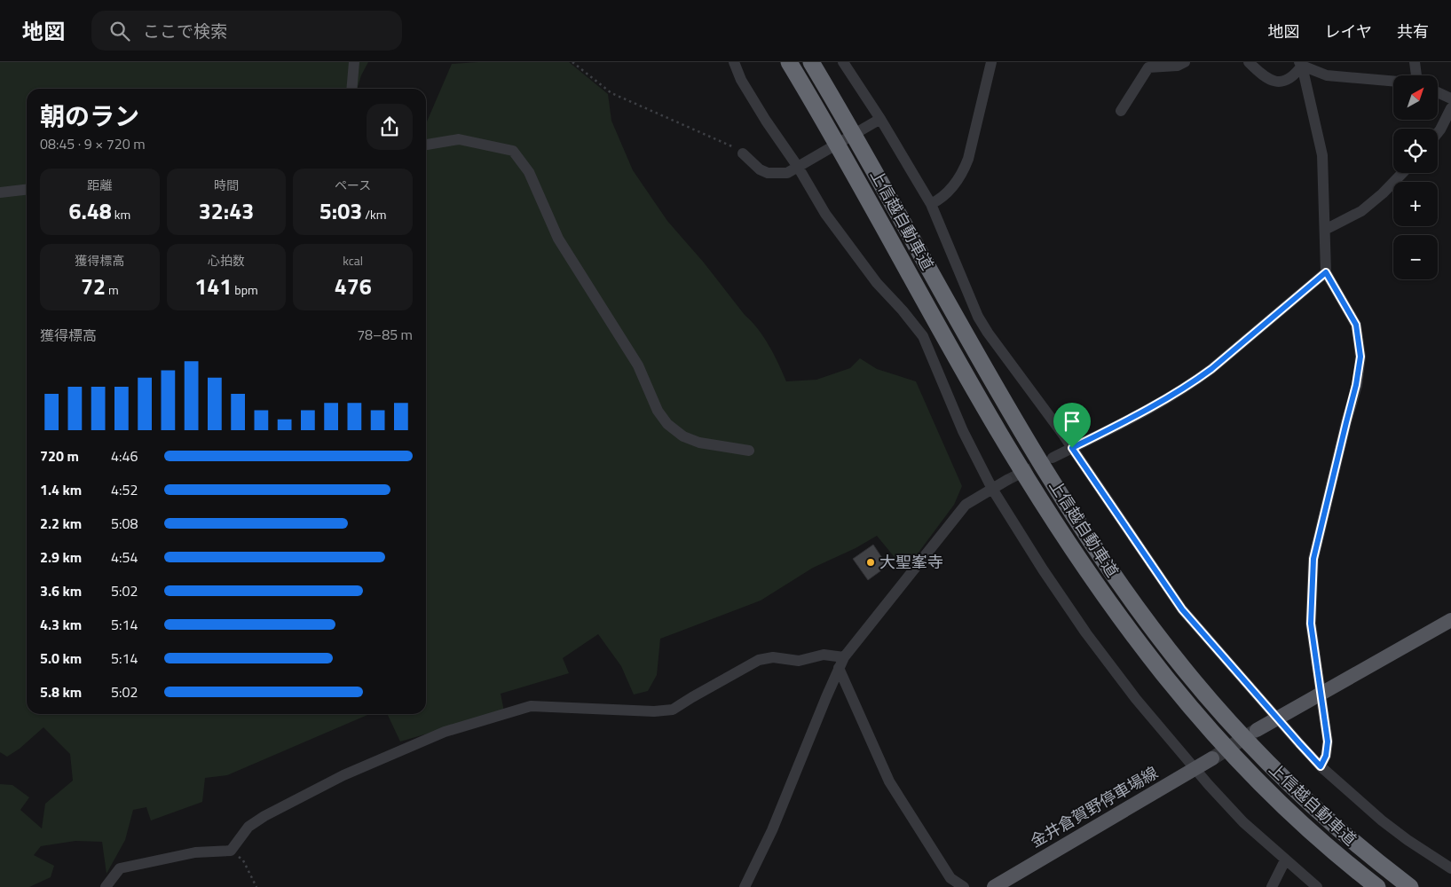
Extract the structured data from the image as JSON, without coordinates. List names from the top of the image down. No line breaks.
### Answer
{"streets":{"highway":["上信越自動車道"],"main road":["金井倉賀野停車場線"]},"places":["大聖峯寺"],"north":"top right","page":{"header":"地図","search":"ここで検索","nav":["地図","レイヤ","共有"],"map_buttons":["+","−"],"heading":["朝のラン","08:45 · 9 × 720 m"],"stats":[["距離","6.48 km"],["時間","32:43"],["ペース","5:03 /km"],["獲得標高","72 m"],["心拍数","141 bpm"],["kcal","476"]],"chart":["獲得標高","78–85 m"],"list":[{"name":"720 m","note":"4:46"},{"name":"1.4 km","note":"4:52"},{"name":"2.2 km","note":"5:08"},{"name":"2.9 km","note":"4:54"},{"name":"3.6 km","note":"5:02"},{"name":"4.3 km","note":"5:14"},{"name":"5.0 km","note":"5:14"},{"name":"5.8 km","note":"5:02"}]}}
